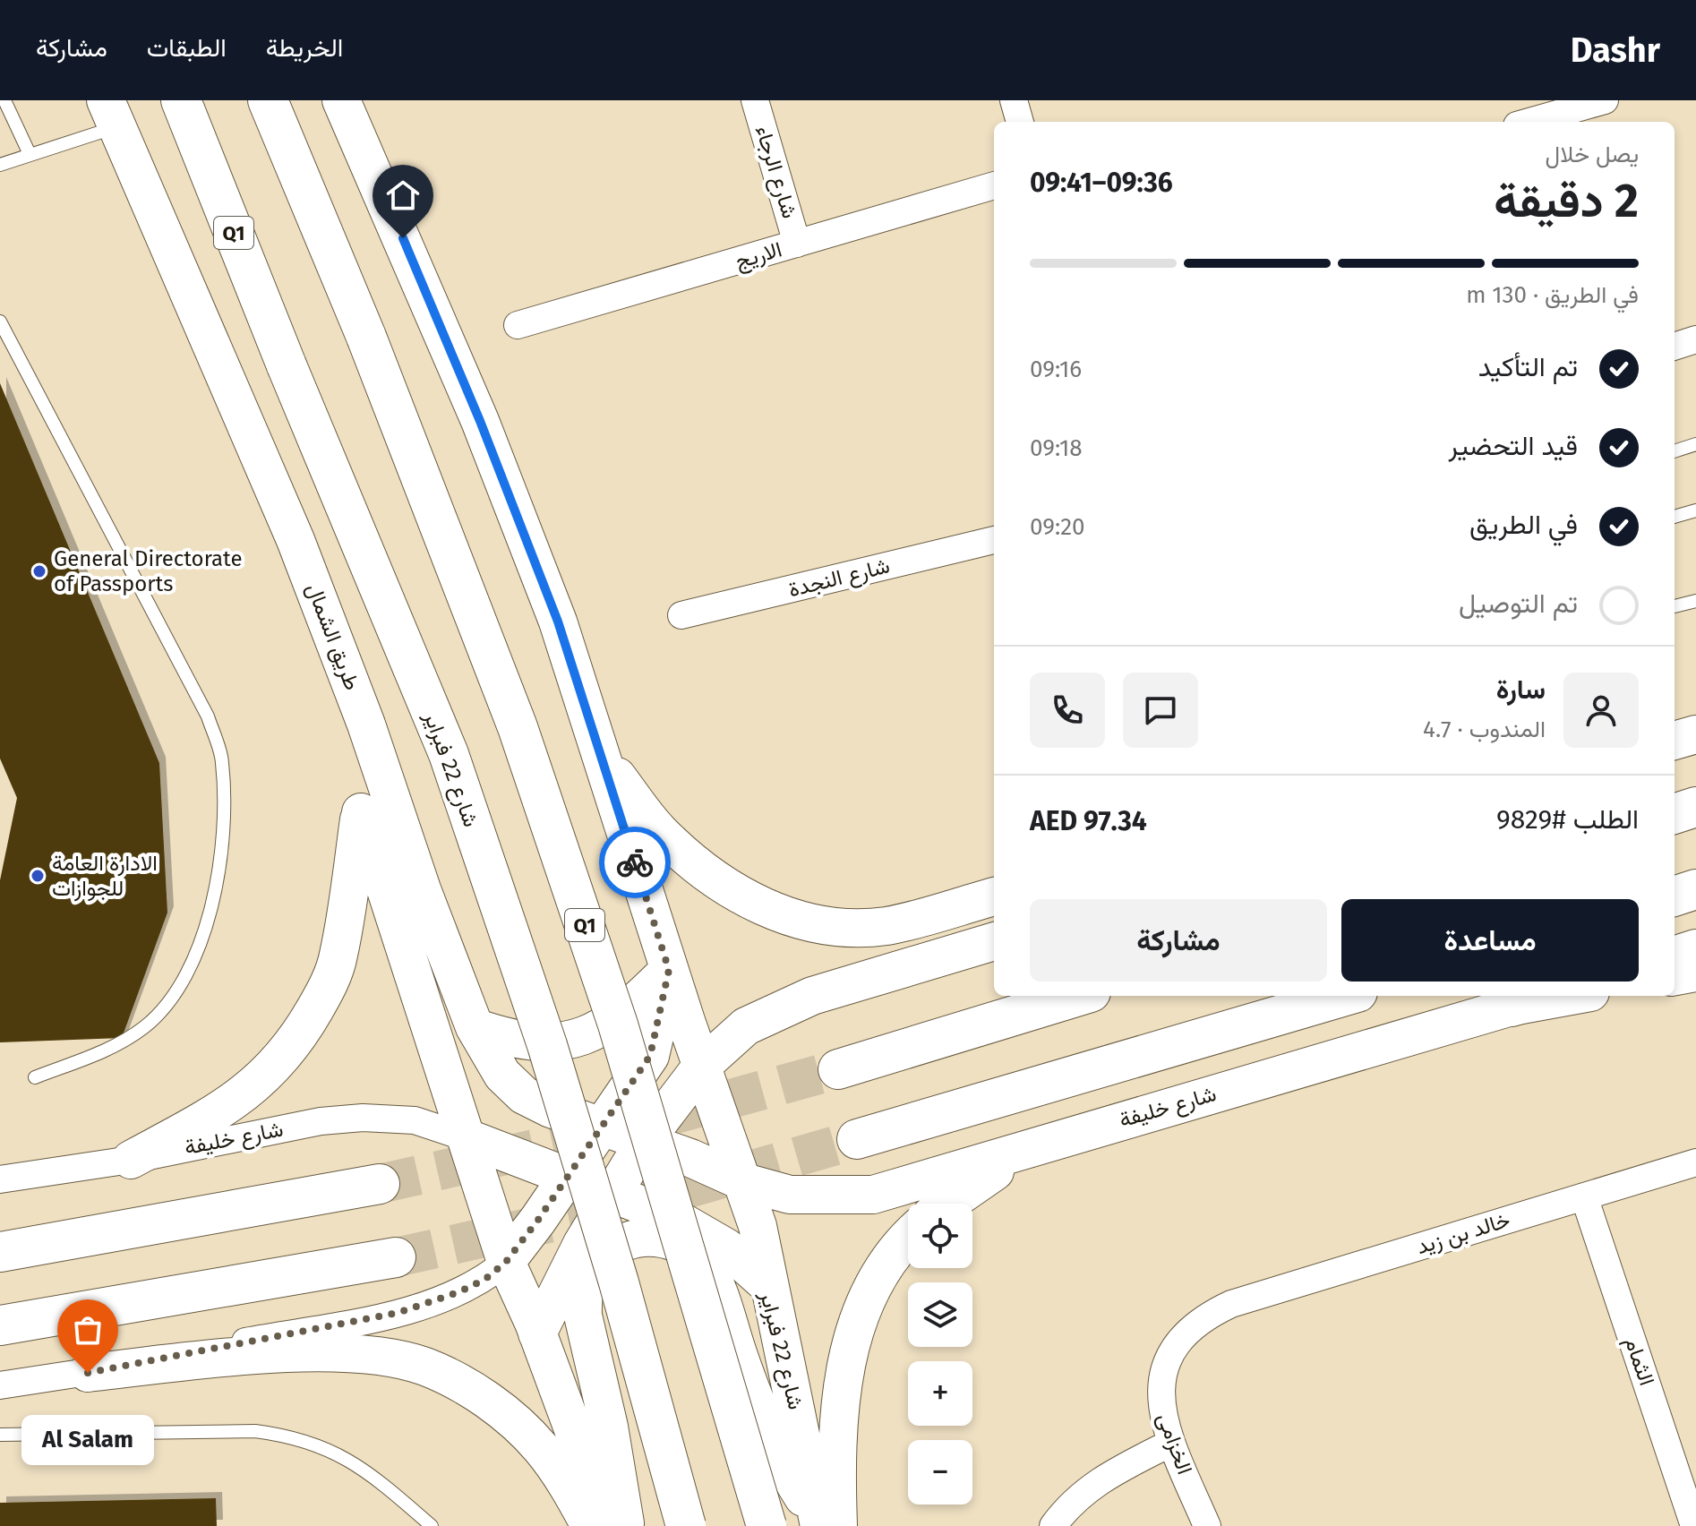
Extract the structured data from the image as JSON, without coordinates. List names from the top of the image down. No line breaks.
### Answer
{"streets":{"main road":["Q1","طريق الشمال","شارع 22 فبراير","شارع خليفة"],"street":["شارع الرجاء","الاريج","شارع النجدة","خالد بن زيد","الثمام","الخزامى"]},"crossings":[["شارع الرجاء","الاريج"],["طريق الشمال","شارع خليفة"],["شارع 22 فبراير","شارع خليفة"],["خالد بن زيد","الثمام"],["خالد بن زيد","الخزامى"]],"places":["General Directorate of Passports","الادارة العامة للجوازات","Al Salam"],"page":{"header":"Dashr","nav":["الخريطة","الطبقات","مشاركة"],"heading":["2 دقيقة","يصل خلال","09:36–09:41"],"panel":["سارة","المندوب · 4.7","الطلب #9829","AED 97.34"],"bar":"في الطريق · 130 m","list":[["تم التأكيد","09:16"],["قيد التحضير","09:18"],["في الطريق","09:20"],"تم التوصيل"],"buttons":["مساعدة","مشاركة"],"map_buttons":["+","−"],"bubble":"Al Salam"}}
